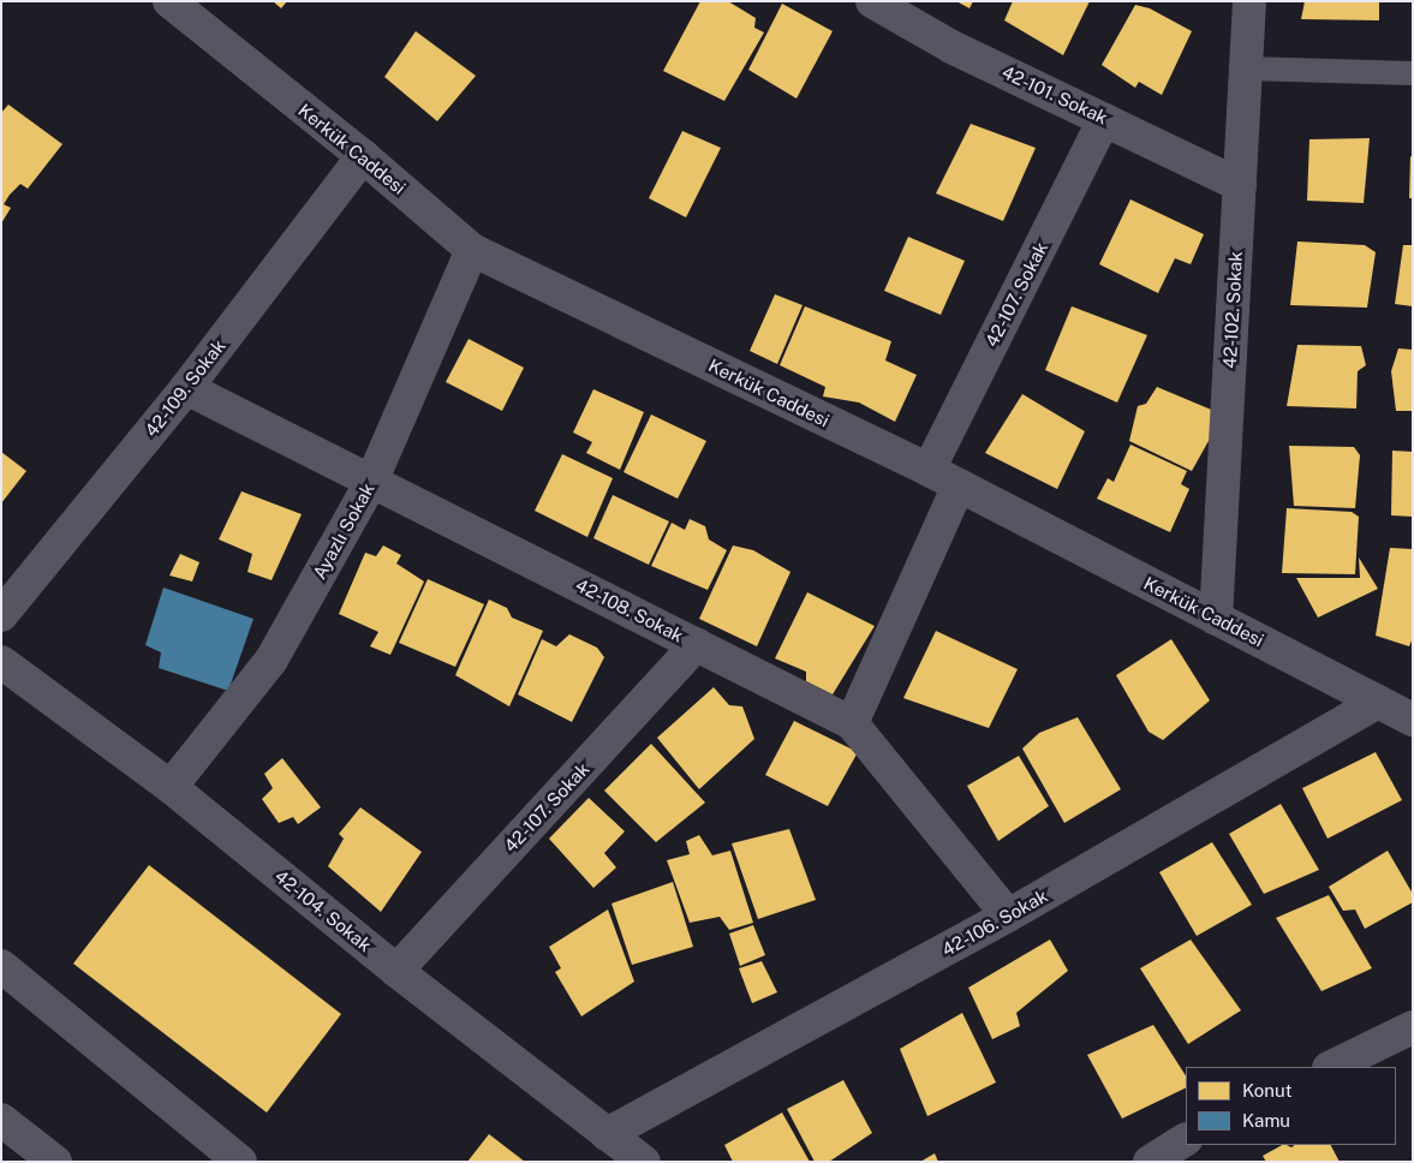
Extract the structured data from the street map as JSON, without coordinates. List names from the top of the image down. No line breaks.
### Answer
{"streets":{"street":["42-101. Sokak","Kerkük Caddesi","42-107. Sokak","42-102. Sokak","42-109. Sokak","Ayazlı Sokak","42-108. Sokak","42-104. Sokak","42-106. Sokak"]},"crossings":[["42-101. Sokak","42-107. Sokak"],["42-101. Sokak","42-102. Sokak"],["Kerkük Caddesi","42-107. Sokak"],["Kerkük Caddesi","42-102. Sokak"],["Kerkük Caddesi","42-109. Sokak"],["Kerkük Caddesi","Ayazlı Sokak"],["Kerkük Caddesi","42-106. Sokak"],["42-107. Sokak","42-108. Sokak"],["42-107. Sokak","42-104. Sokak"],["42-109. Sokak","42-108. Sokak"],["Ayazlı Sokak","42-108. Sokak"],["Ayazlı Sokak","42-104. Sokak"],["42-108. Sokak","42-106. Sokak"],["42-104. Sokak","42-106. Sokak"]],"legend":["Konut","Kamu"]}
